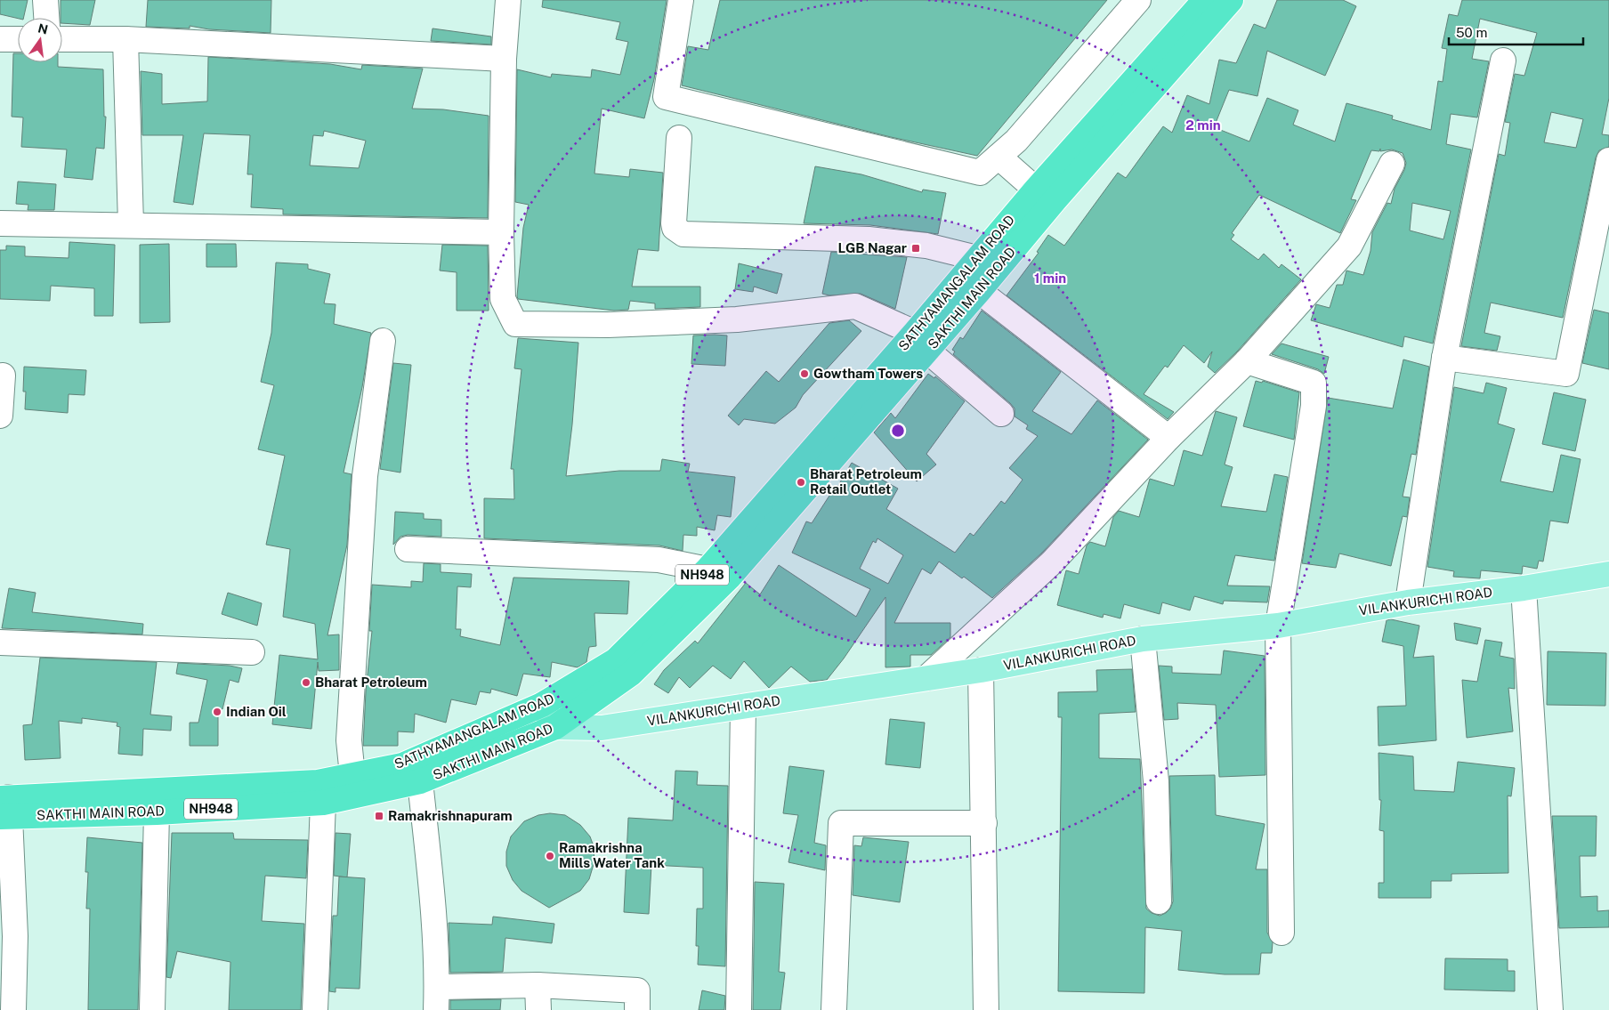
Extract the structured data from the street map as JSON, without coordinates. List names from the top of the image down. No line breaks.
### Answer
{"streets":{"highway":["SATHYAMANGALAM ROAD","SAKTHI MAIN ROAD","NH948"],"main road":["VILANKURICHI ROAD"]},"crossings":[["SATHYAMANGALAM ROAD","SAKTHI MAIN ROAD"],["SAKTHI MAIN ROAD","VILANKURICHI ROAD"]],"places":{"transit":["LGB Nagar","Ramakrishnapuram"],"other":["Gowtham Towers","Bharat Petroleum Retail Outlet","Bharat Petroleum","Indian Oil","Ramakrishna Mills Water Tank"]},"scale_bar":"50 m","north":"top","rings":["2 min","1 min"]}
